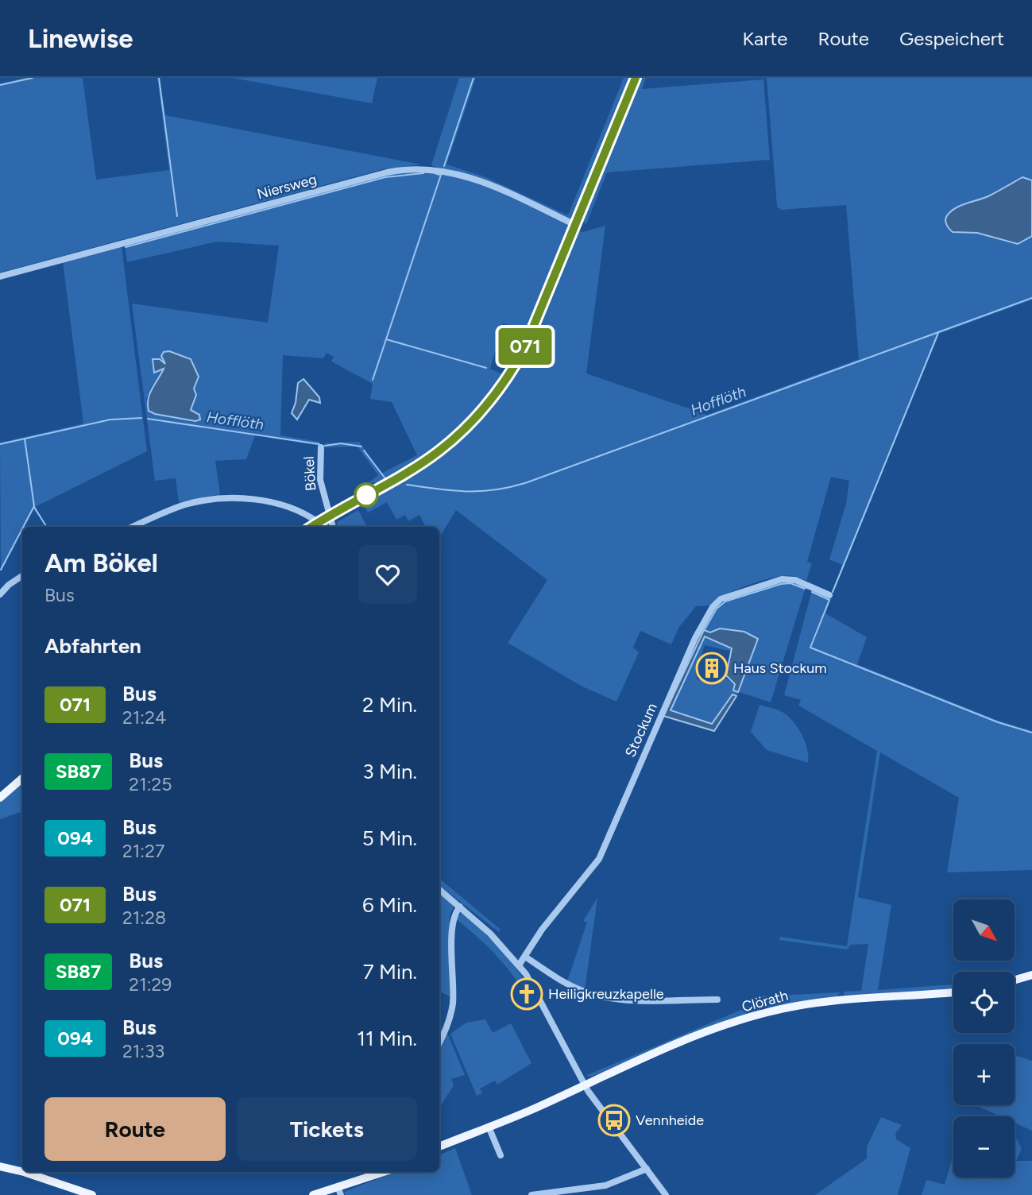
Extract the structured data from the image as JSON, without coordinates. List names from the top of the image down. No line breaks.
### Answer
{"streets":{"main road":["Clörath"],"street":["Niersweg","Bökel","Stockum"]},"water":["Hofflöth"],"places":{"building":["Haus Stockum"],"church":["Heiligkreuzkapelle"],"bus stop":["Vennheide"]},"lines":["bus line 071"],"north":"bottom right","page":{"header":"Linewise","nav":["Karte","Route","Gespeichert"],"on_map":"071","heading":[["Am Bökel","Bus"],"Abfahrten"],"list":[{"mark":"071","name":"Bus","note":"21:24","value":"2 Min."},{"mark":"SB87","name":"Bus","note":"21:25","value":"3 Min."},{"mark":"094","name":"Bus","note":"21:27","value":"5 Min."},{"mark":"071","name":"Bus","note":"21:28","value":"6 Min."},{"mark":"SB87","name":"Bus","note":"21:29","value":"7 Min."},{"mark":"094","name":"Bus","note":"21:33","value":"11 Min."}],"map_buttons":["+","−"],"buttons":["Route","Tickets"]}}
